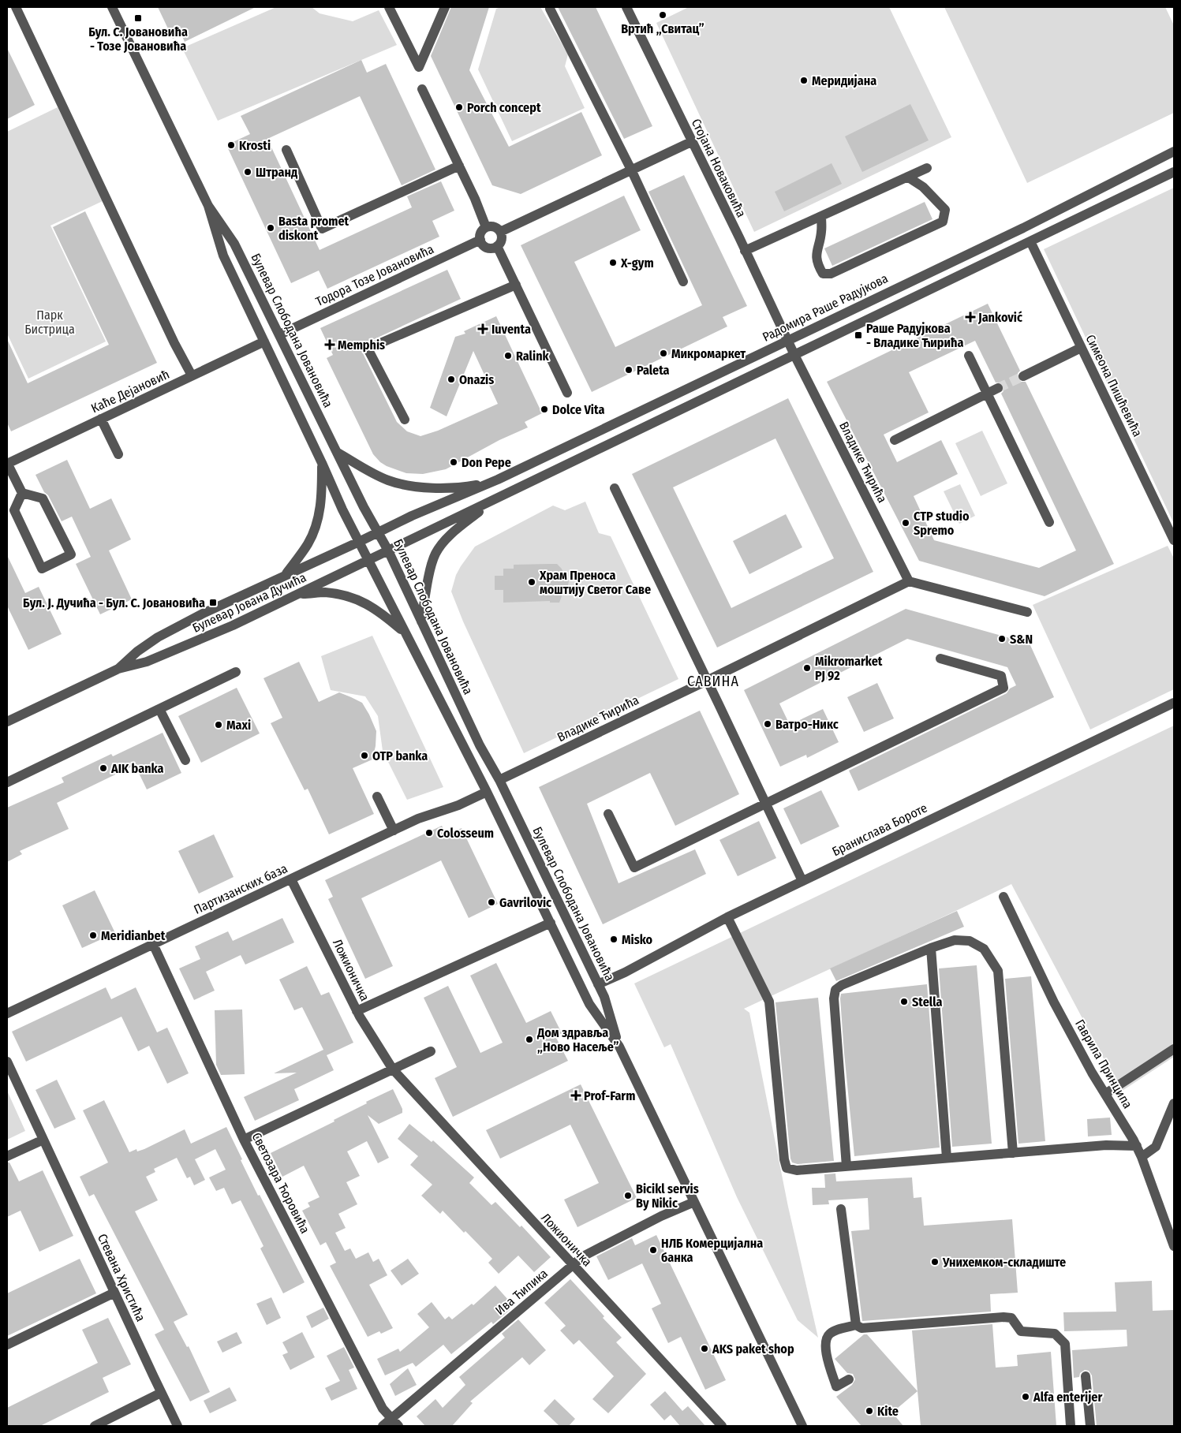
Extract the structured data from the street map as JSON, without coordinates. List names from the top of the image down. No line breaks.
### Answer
{"streets":{"street":["Стојана Новаковића","Тодора Тозе Јовановића","Радомира Раше Радујкова","Булевар Слободана Јовановића","Симеона Пишћевића","Каће Дејановић","Владике Ћирића","Булевар Јована Дучића","Бранислава Бороте","Партизанских база","Ложионичка","Гаврила Принципа","Светозара Ћоровића","Стевана Христића","Ива Ћипика"]},"crossings":[["Стојана Новаковића","Радомира Раше Радујкова"],["Стојана Новаковића","Владике Ћирића"],["Тодора Тозе Јовановића","Булевар Слободана Јовановића"],["Радомира Раше Радујкова","Булевар Слободана Јовановића"],["Радомира Раше Радујкова","Владике Ћирића"],["Радомира Раше Радујкова","Булевар Јована Дучића"],["Булевар Слободана Јовановића","Каће Дејановић"],["Булевар Слободана Јовановића","Владике Ћирића"],["Булевар Слободана Јовановића","Булевар Јована Дучића"],["Булевар Слободана Јовановића","Бранислава Бороте"],["Булевар Слободана Јовановића","Партизанских база"],["Булевар Слободана Јовановића","Ива Ћипика"],["Партизанских база","Ложионичка"],["Партизанских база","Светозара Ћоровића"],["Ложионичка","Ива Ћипика"],["Светозара Ћоровића","Ива Ћипика"]],"districts":["САВИНА"],"parks":["Парк Бистрица"],"places":{"other":["Вртић „Свитац”","Меридијана","Porch concept","Krosti","Штранд","Basta promet diskont","X-gym","Микромаркет","Ralink","Paleta","Onazis","Dolce Vita","Don Pepe","CTP studio Spremo","Храм Преноса моштију Светог Саве","S&N","Mikromarket PJ 92","Ватро-Никс","Maxi","OTP banka","AIK banka","Colosseum","Gavrilovic","Meridianbet","Misko","Stella","Дом здравља „Ново Насеље”","Bicikl servis By Nikic","НЛБ Комерцијална банка","Унихемком-складиште","AKS paket shop","Alfa enterijer","Kite"],"transit":["Бул. С. Јовановића - Тозе Јовановића","Раше Радујкова - Владике Ћирића","Бул. Ј. Дучића - Бул. С. Јовановића"],"health":["Janković","Iuventa","Memphis","Prof-Farm"]}}
